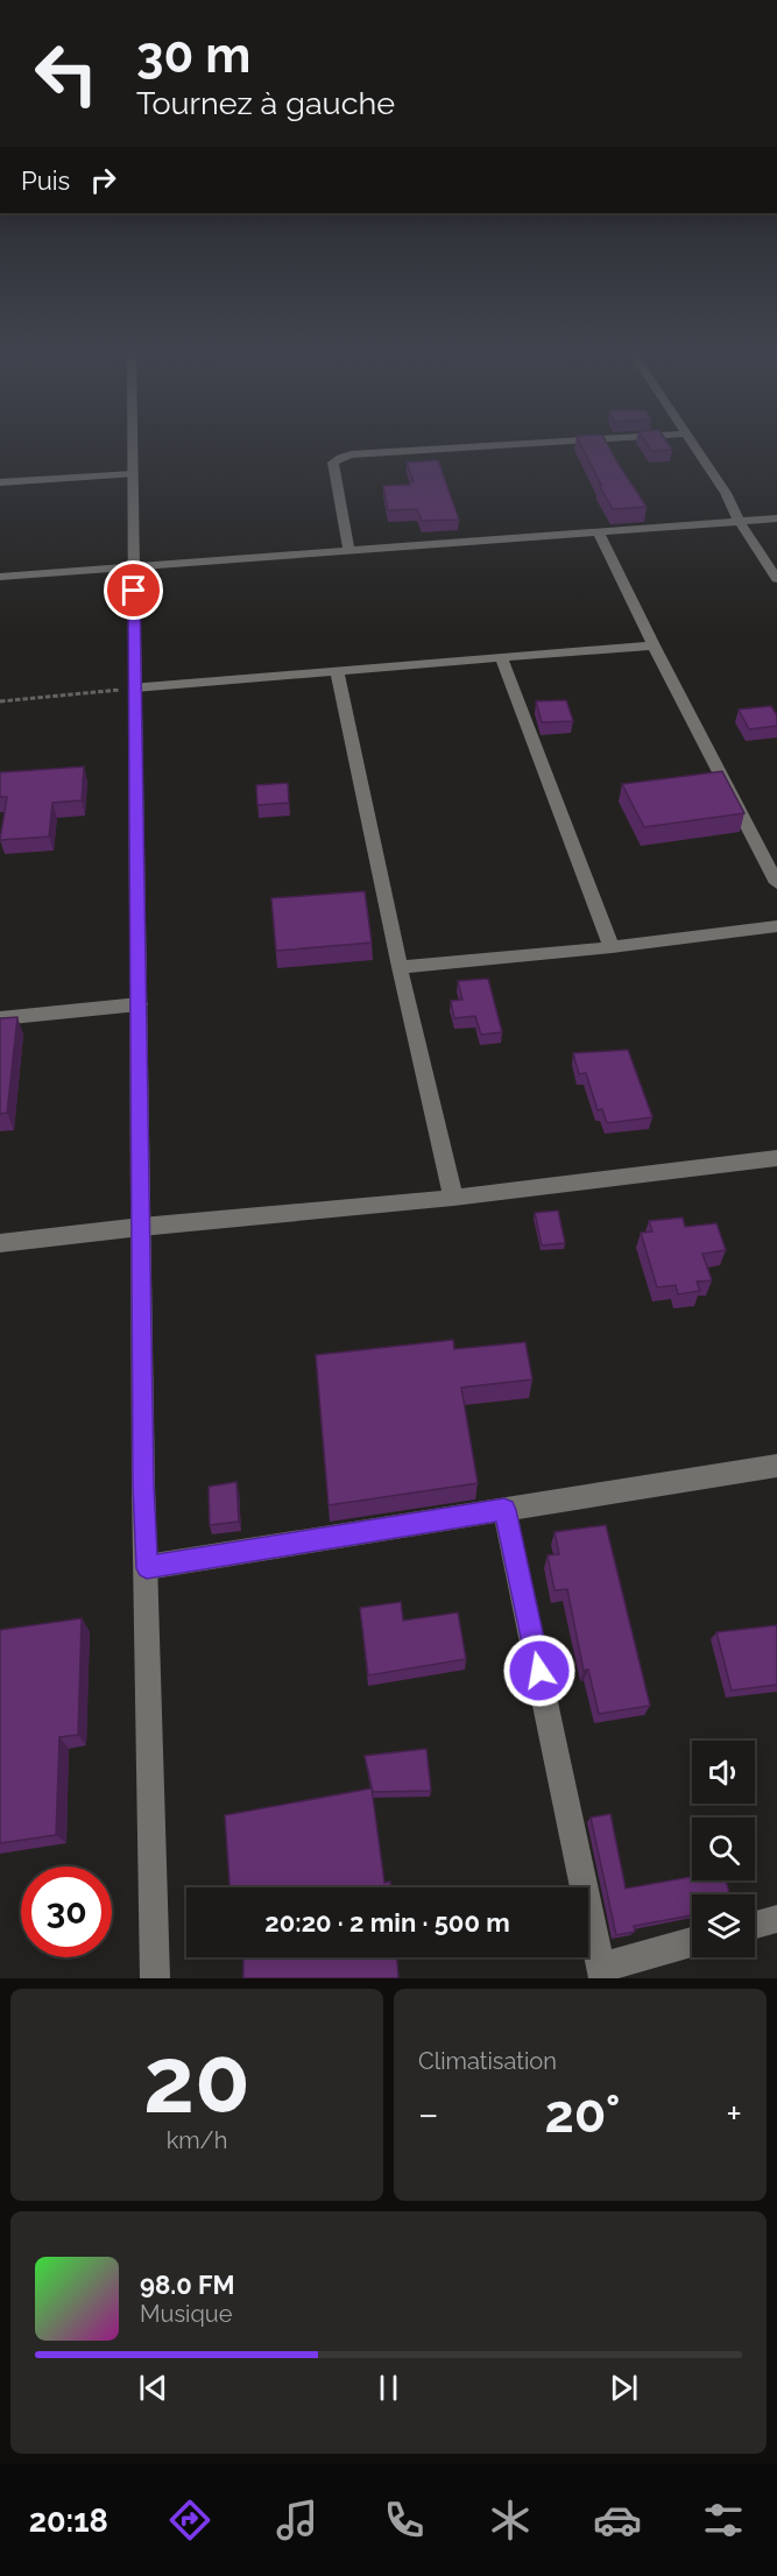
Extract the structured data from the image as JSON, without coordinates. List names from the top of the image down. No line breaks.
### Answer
{"page":{"turn":["30 m","Tournez à gauche"],"then":"Puis","limit":"30","trip":"20:20 · 2 min · 500 m","tile":[["20","km/h"],"Climatisation"],"heat":["−","20°","+"],"song":["98.0 FM","Musique"],"tabs":"20:18"}}
